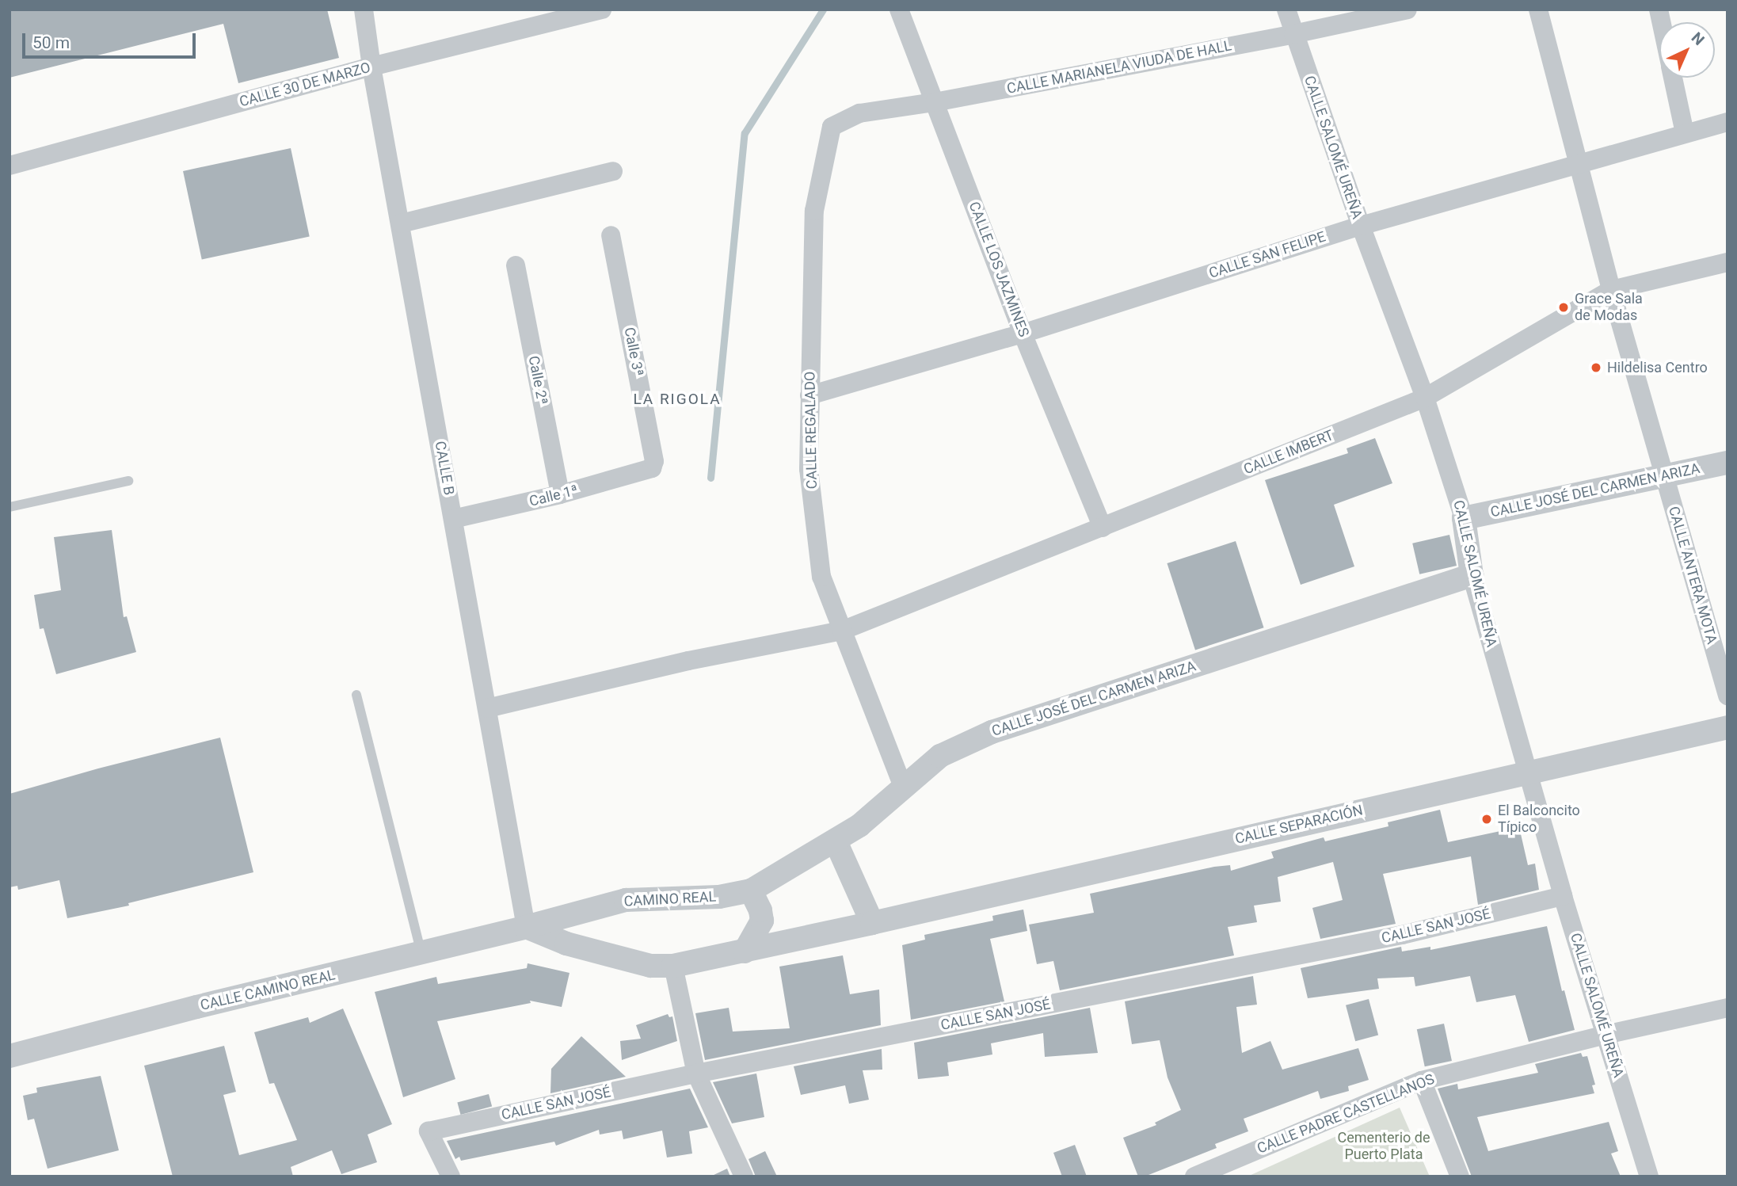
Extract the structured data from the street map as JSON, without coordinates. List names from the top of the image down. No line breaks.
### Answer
{"streets":{"street":["CALLE MARIANELA VIUDA DE HALL","CALLE 30 DE MARZO","CALLE SALOMÉ UREÑA","CALLE SAN FELIPE","CALLE LOS JAZMINES","Calle 3ª","Calle 2ª","CALLE REGALADO","CALLE IMBERT","CALLE B","CALLE JOSÉ DEL CARMEN ARIZA","Calle 1ª","CALLE ANTERA MOTA","CALLE SEPARACIÓN","CAMINO REAL","CALLE SAN JOSÉ","CALLE CAMINO REAL","CALLE PADRE CASTELLANOS"]},"crossings":[["CALLE MARIANELA VIUDA DE HALL","CALLE SALOMÉ UREÑA"],["CALLE MARIANELA VIUDA DE HALL","CALLE LOS JAZMINES"],["CALLE MARIANELA VIUDA DE HALL","CALLE REGALADO"],["CALLE 30 DE MARZO","CALLE B"],["CALLE SALOMÉ UREÑA","CALLE SAN FELIPE"],["CALLE SALOMÉ UREÑA","CALLE IMBERT"],["CALLE SALOMÉ UREÑA","CALLE JOSÉ DEL CARMEN ARIZA"],["CALLE SALOMÉ UREÑA","CALLE SEPARACIÓN"],["CALLE SALOMÉ UREÑA","CALLE SAN JOSÉ"],["CALLE SALOMÉ UREÑA","CALLE PADRE CASTELLANOS"],["CALLE SAN FELIPE","CALLE LOS JAZMINES"],["CALLE SAN FELIPE","CALLE REGALADO"],["CALLE SAN FELIPE","CALLE ANTERA MOTA"],["CALLE LOS JAZMINES","CALLE IMBERT"],["Calle 3ª","Calle 1ª"],["Calle 2ª","Calle 1ª"],["CALLE REGALADO","CALLE IMBERT"],["CALLE REGALADO","CALLE JOSÉ DEL CARMEN ARIZA"],["CALLE IMBERT","CALLE B"],["CALLE IMBERT","CALLE ANTERA MOTA"],["CALLE B","Calle 1ª"],["CALLE B","CALLE SEPARACIÓN"],["CALLE B","CAMINO REAL"],["CALLE B","CALLE CAMINO REAL"],["CALLE JOSÉ DEL CARMEN ARIZA","CALLE ANTERA MOTA"],["CALLE JOSÉ DEL CARMEN ARIZA","CAMINO REAL"],["CALLE SEPARACIÓN","CAMINO REAL"],["CALLE SEPARACIÓN","CALLE CAMINO REAL"],["CAMINO REAL","CALLE CAMINO REAL"]],"districts":["LA RIGOLA"],"parks":["Cementerio de Puerto Plata"],"places":["Grace Sala de Modas","Hildelisa Centro","El Balconcito Típico"],"scale_bar":"50 m","north":"top right"}
